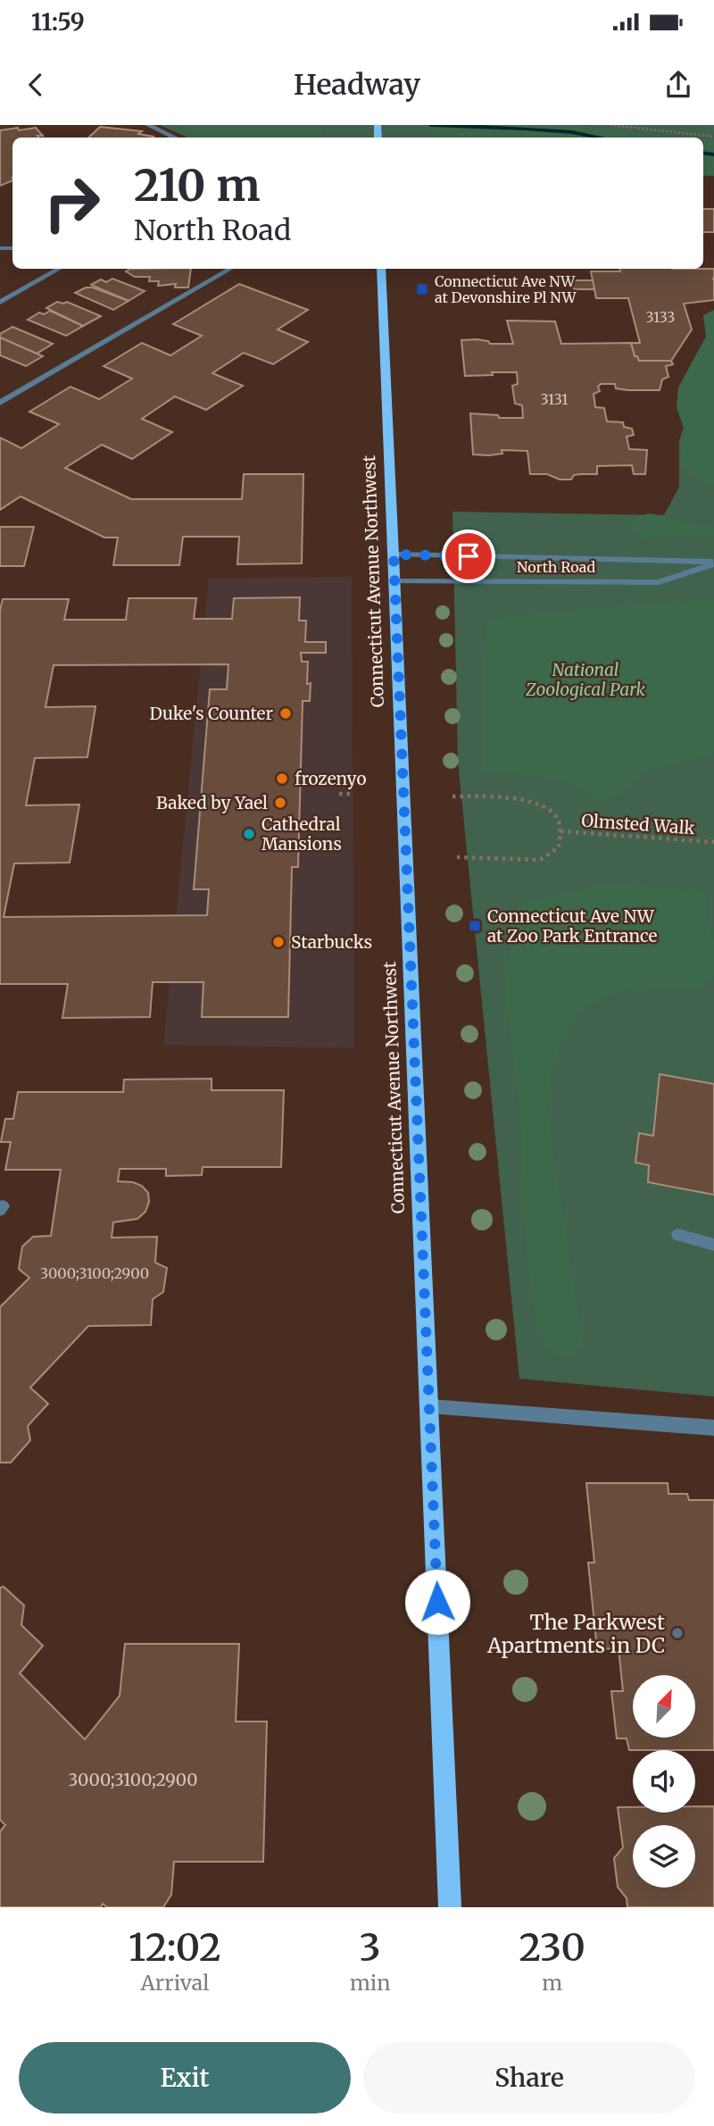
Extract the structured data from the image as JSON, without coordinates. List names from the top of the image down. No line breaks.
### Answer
{"streets":{"main road":["Connecticut Avenue Northwest"],"street":["North Road"],"path":["Olmsted Walk"]},"crossings":[["North Road","Connecticut Avenue Northwest"]],"parks":["National Zoological Park"],"places":{"transit":["Connecticut Ave NW at Devonshire Pl NW","Connecticut Ave NW at Zoo Park Entrance"],"other":["Duke's Counter","frozenyo","Baked by Yael","Cathedral Mansions","Starbucks","The Parkwest Apartments in DC"]},"house_numbers":["3133","3131","3000;3100;2900","3000;3100;2900"],"north":"top right","page":{"status":"11:59","header":"Headway","turn":["210 m","North Road"],"eta":["12:02","Arrival","3","min","230","m"],"buttons":["Exit","Share"]}}
